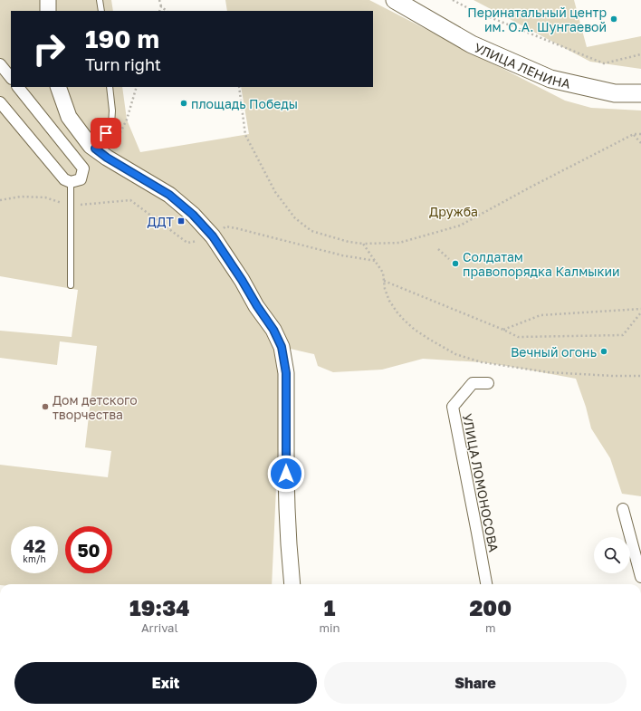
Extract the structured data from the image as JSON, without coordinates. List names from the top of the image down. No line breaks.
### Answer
{"streets":{"main road":["УЛИЦА ЛЕНИНА"],"street":["УЛИЦА ЛОМОНОСОВА"]},"parks":["Дружба"],"places":{"other":["Перинатальный центр им. О.А. Шунгаевой","площадь Победы","Солдатам правопорядка Калмыкии","Вечный огонь","Дом детского творчества"],"transit":["ДДТ"]},"page":{"turn":["190 m","Turn right"],"speed":"42 km/h","limit":"50","eta":["19:34","Arrival","1","min","200","m"],"buttons":["Exit","Share"]}}
